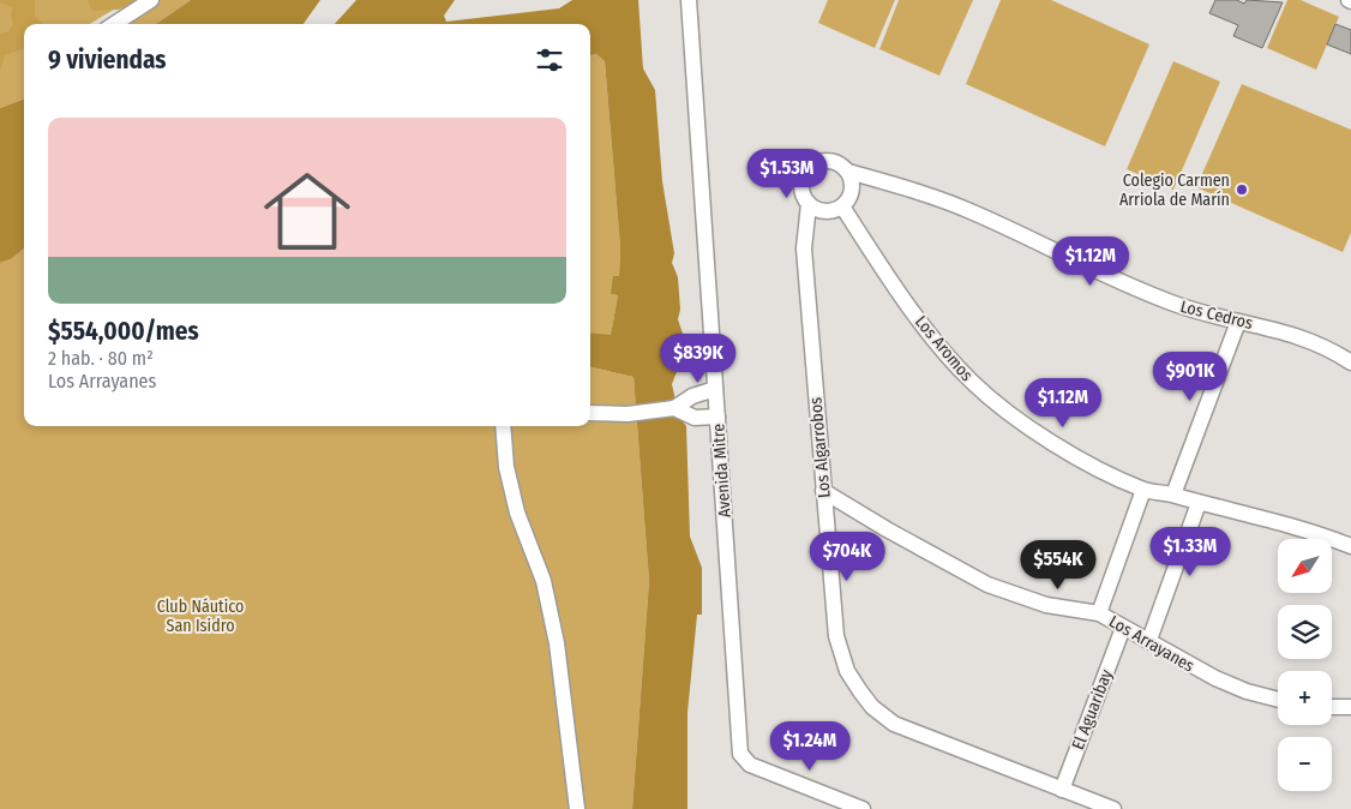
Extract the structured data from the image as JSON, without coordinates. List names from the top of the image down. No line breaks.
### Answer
{"streets":{"street":["Los Cedros","Los Aromos","Los Algarrobos","Avenida Mitre","Los Arrayanes","El Aguaribay"]},"crossings":[["Los Cedros","Los Aromos"],["Los Cedros","Los Algarrobos"],["Los Aromos","Los Algarrobos"],["Los Algarrobos","Los Arrayanes"],["Los Algarrobos","El Aguaribay"],["Los Arrayanes","El Aguaribay"]],"parks":["Club Náutico San Isidro"],"places":["Colegio Carmen Arriola de Marín"],"north":"bottom left","page":{"heading":"9 viviendas","list":[{"name":"$554,000/mes","note":"2 hab. · 80 m² · Los Arrayanes"}],"price":["$1.53M","$1.12M","$839K","$901K","$1.12M","$1.33M","$704K","$554K","$1.24M"],"map_buttons":["+","−"]}}
